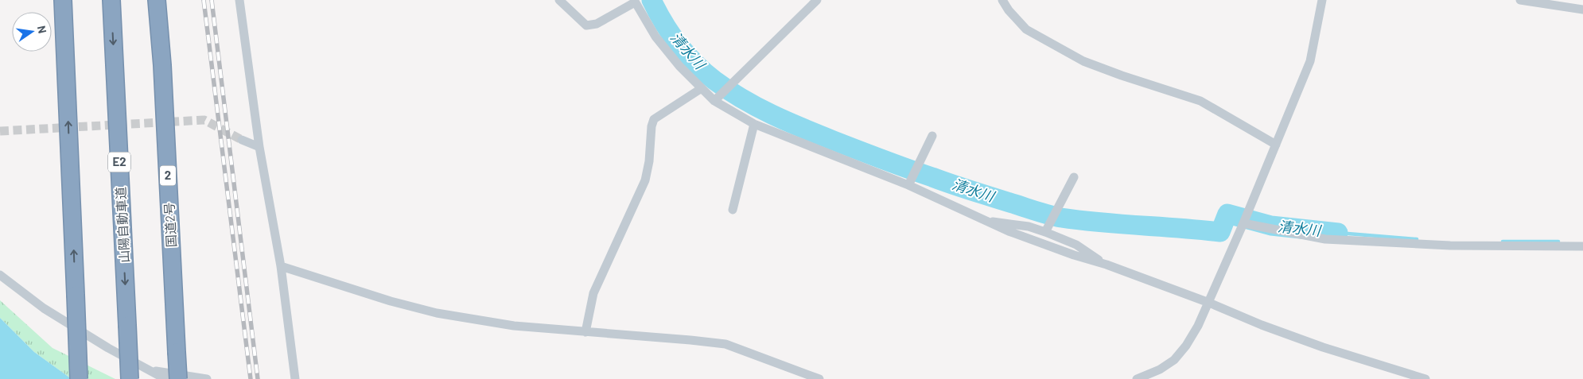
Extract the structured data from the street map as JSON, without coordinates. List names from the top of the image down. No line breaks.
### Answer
{"streets":{"highway":["E2","2","山陽自動車道","国道2号"]},"water":["清水川"],"north":"right"}
